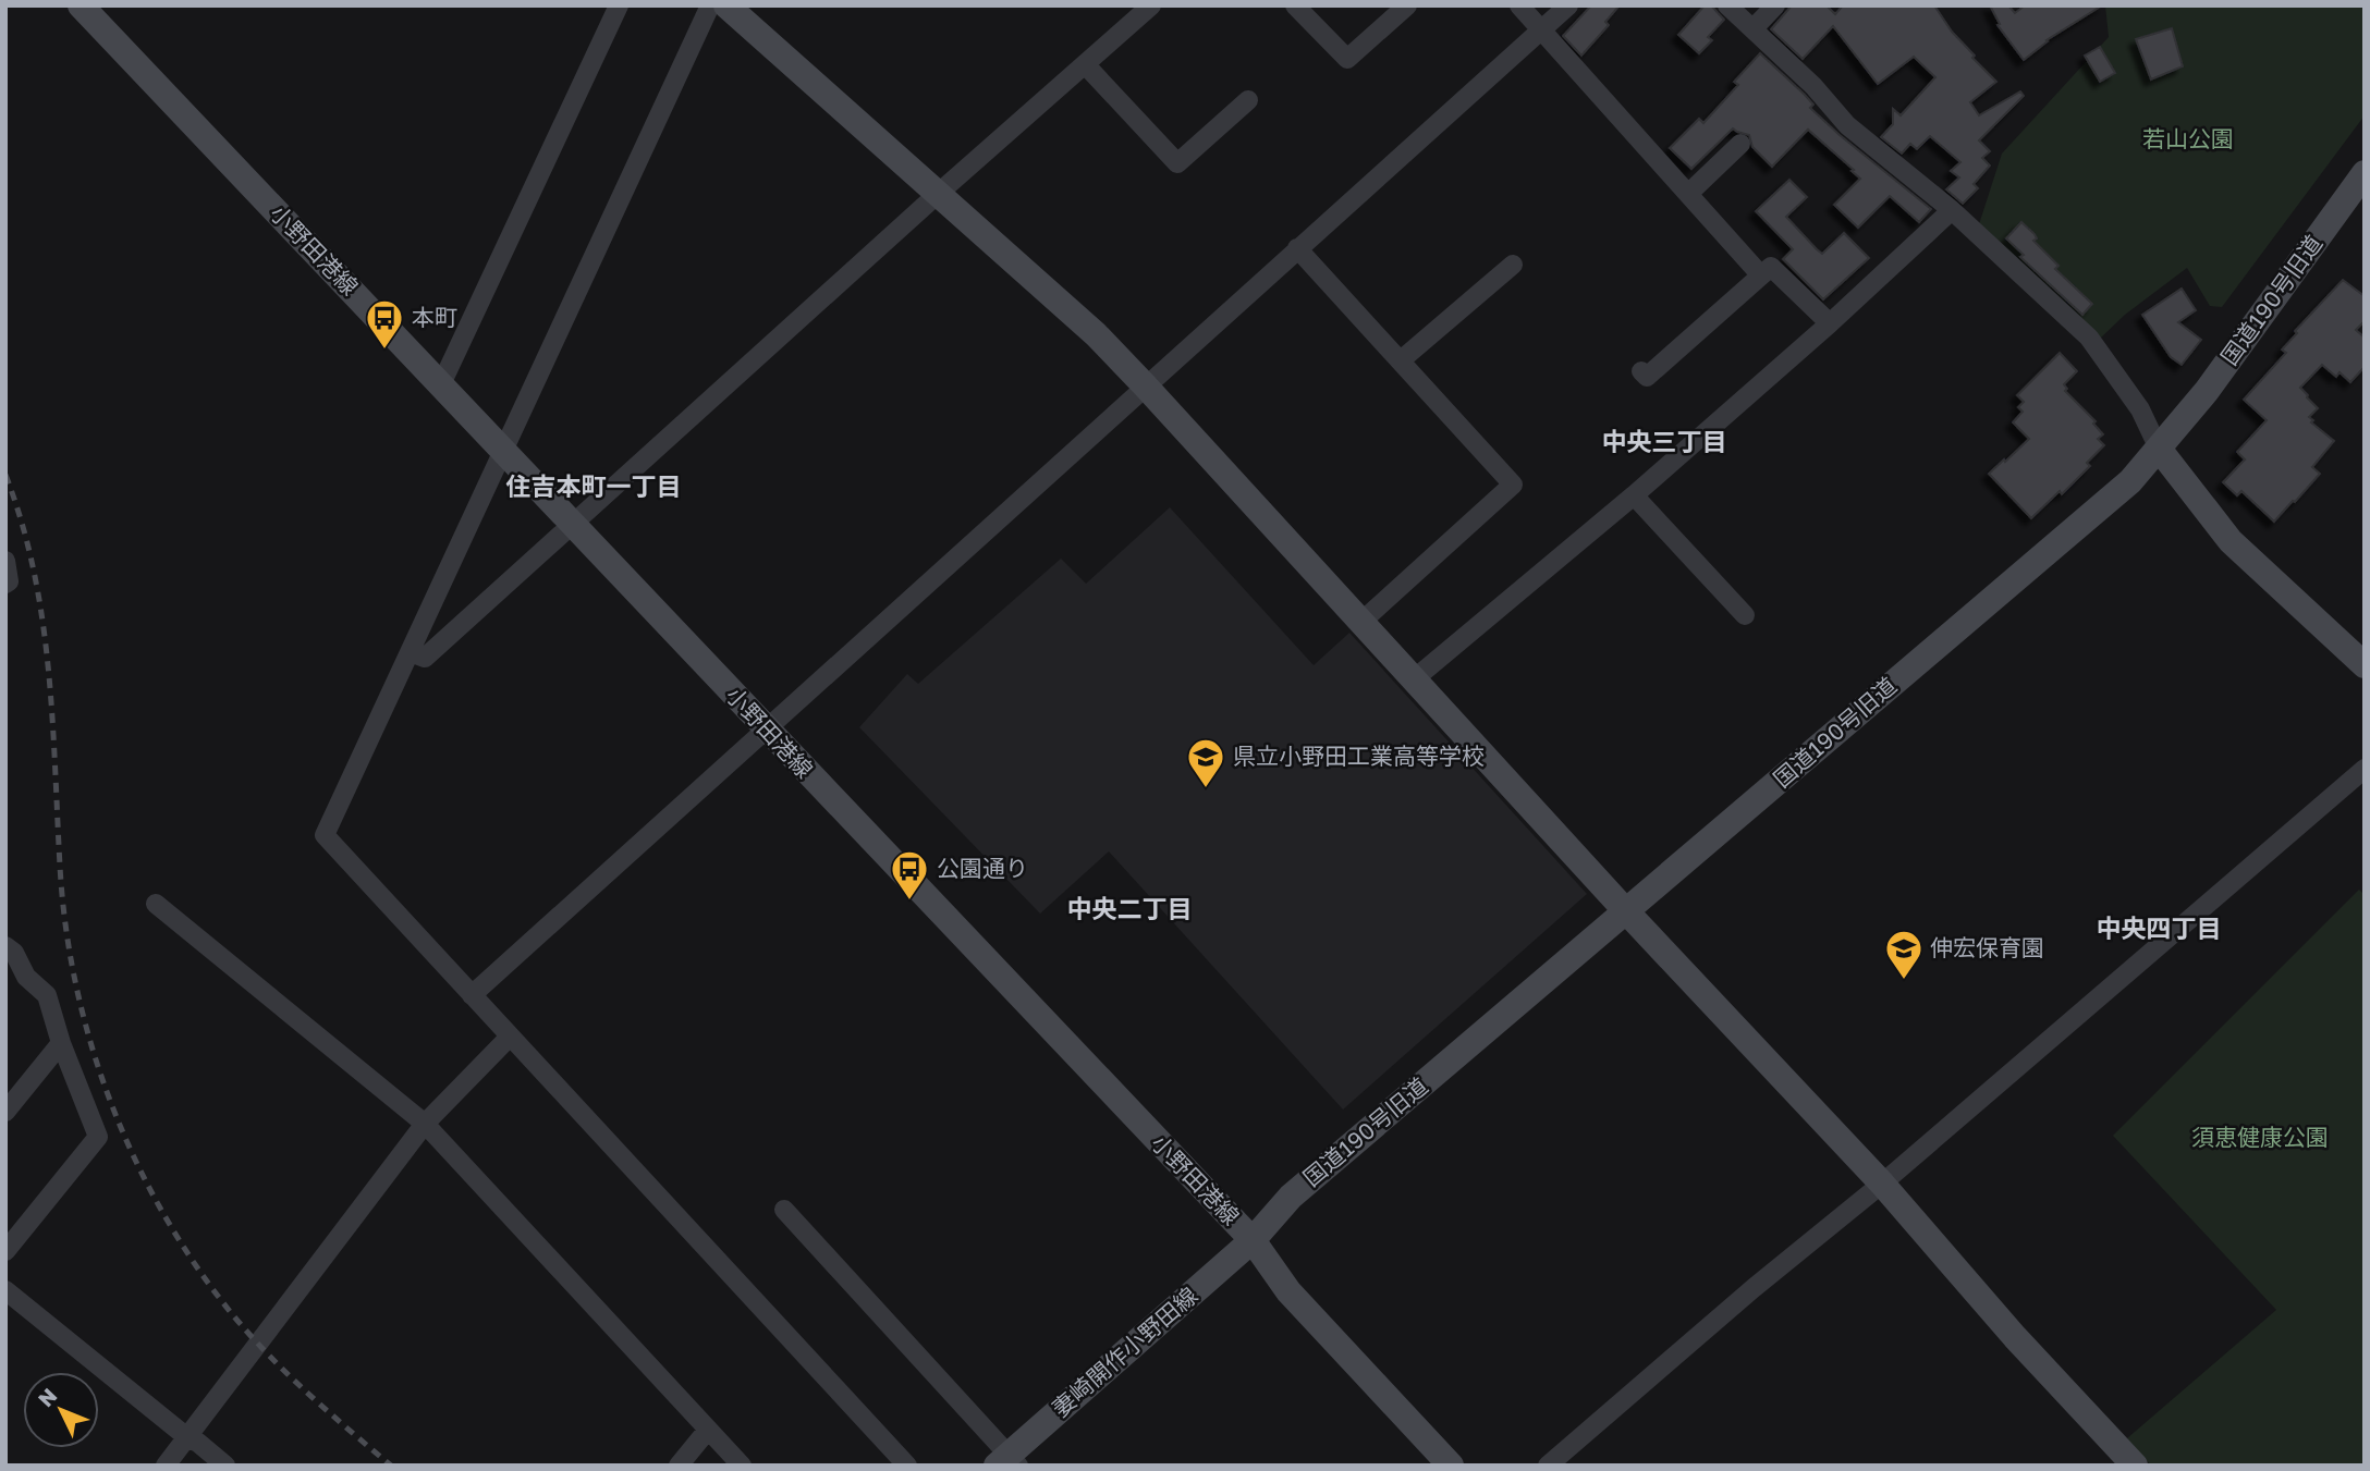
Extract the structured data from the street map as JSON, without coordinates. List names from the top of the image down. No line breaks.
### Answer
{"streets":{"street":["小野田港線","国道190号旧道","妻崎開作小野田線"]},"crossings":[["小野田港線","国道190号旧道"],["小野田港線","妻崎開作小野田線"],["国道190号旧道","妻崎開作小野田線"]],"districts":["中央三丁目","住吉本町一丁目","中央二丁目","中央四丁目"],"parks":["若山公園","須恵健康公園"],"places":{"bus stop":["本町","公園通り"],"school or university":["県立小野田工業高等学校","伸宏保育園"]},"north":"top left"}
